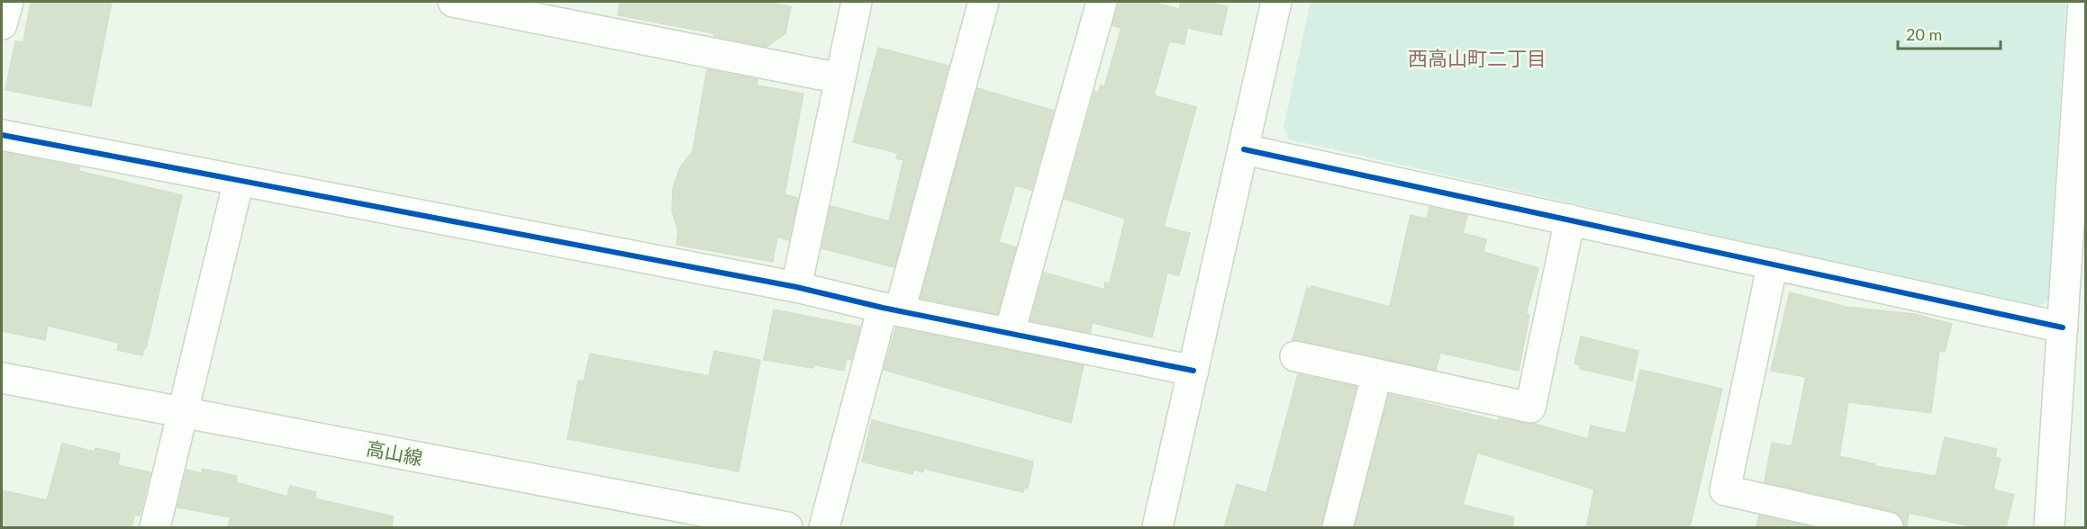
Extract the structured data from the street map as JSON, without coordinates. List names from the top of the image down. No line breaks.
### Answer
{"streets":{"street":["高山線"]},"districts":["西高山町二丁目"],"scale_bar":"20 m"}
